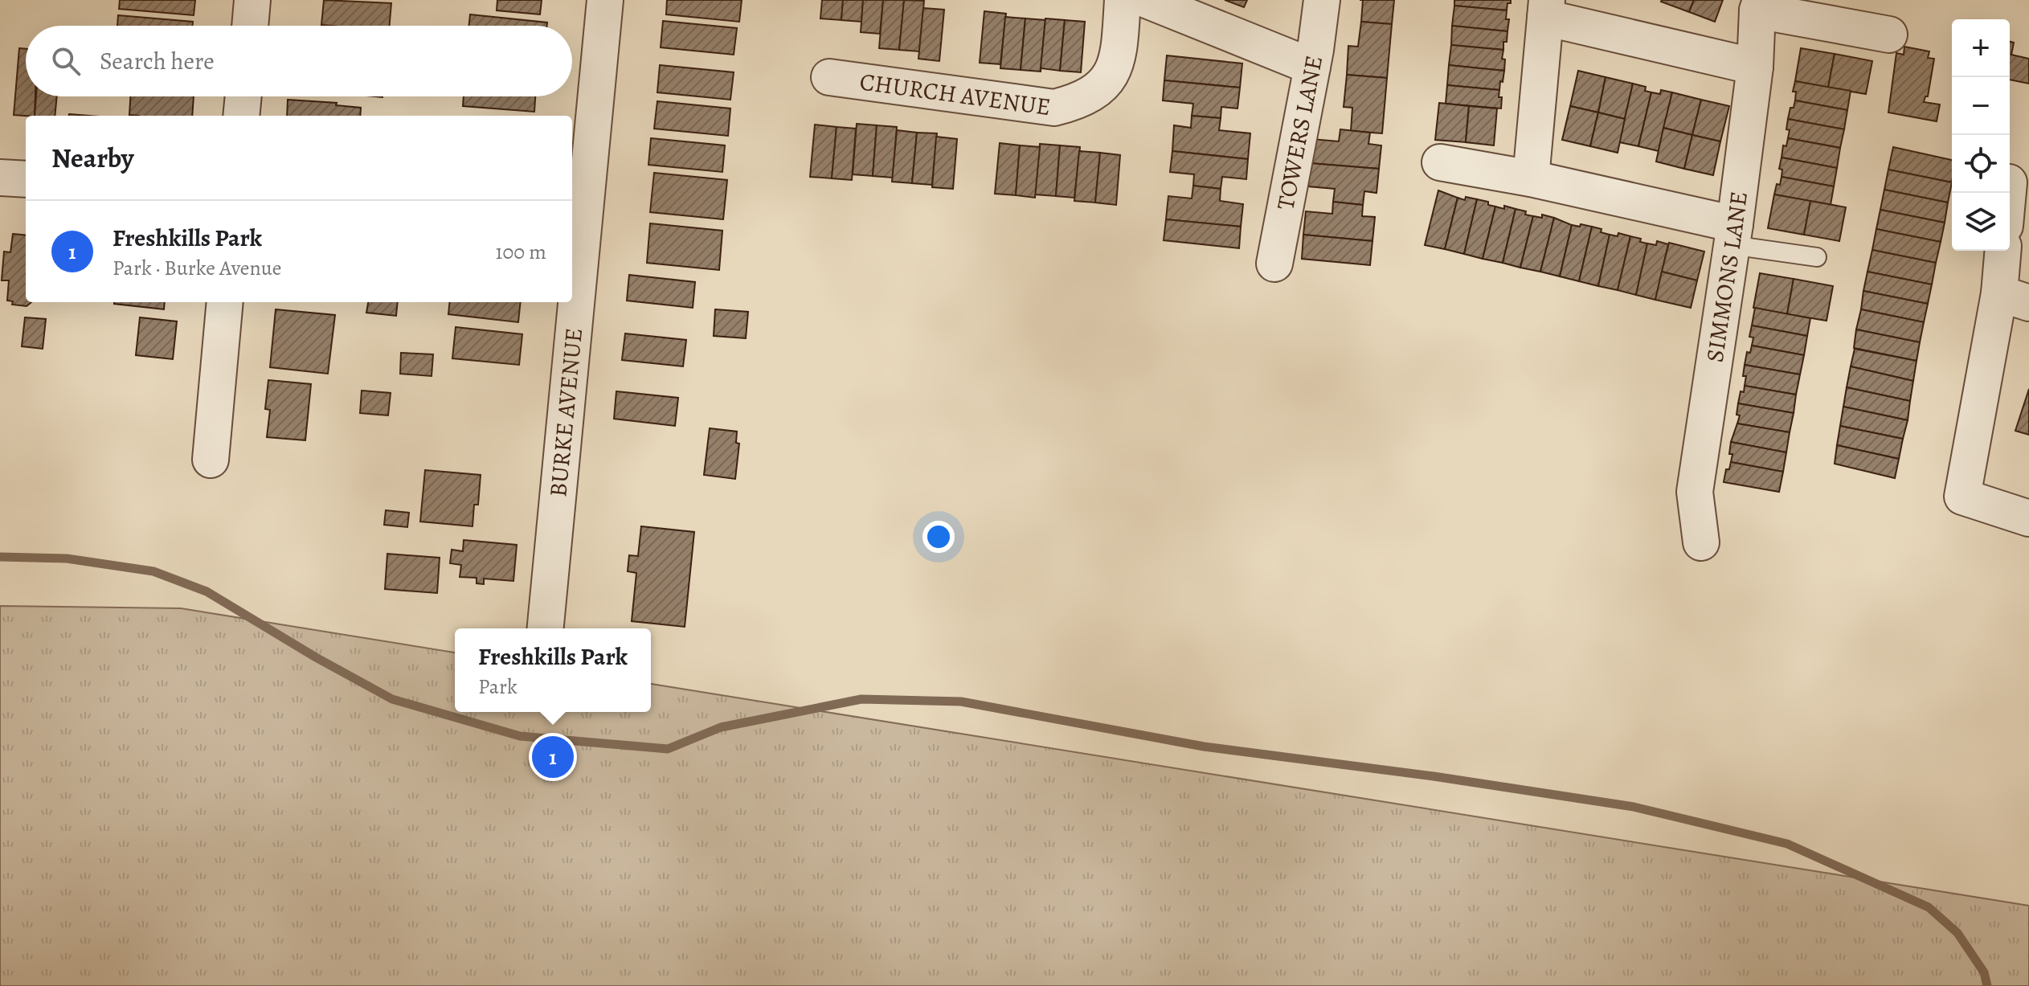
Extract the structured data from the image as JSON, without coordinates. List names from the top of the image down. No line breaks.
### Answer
{"streets":{"street":["CHURCH AVENUE","TOWERS LANE","SIMMONS LANE","BURKE AVENUE"]},"page":{"map_buttons":["+","−"],"search":"Search here","heading":"Nearby","list":[{"mark":"1","name":"Freshkills Park","note":"Park · Burke Avenue","value":"100 m"}],"popup":["Freshkills Park","Park"],"pins":"1"}}
